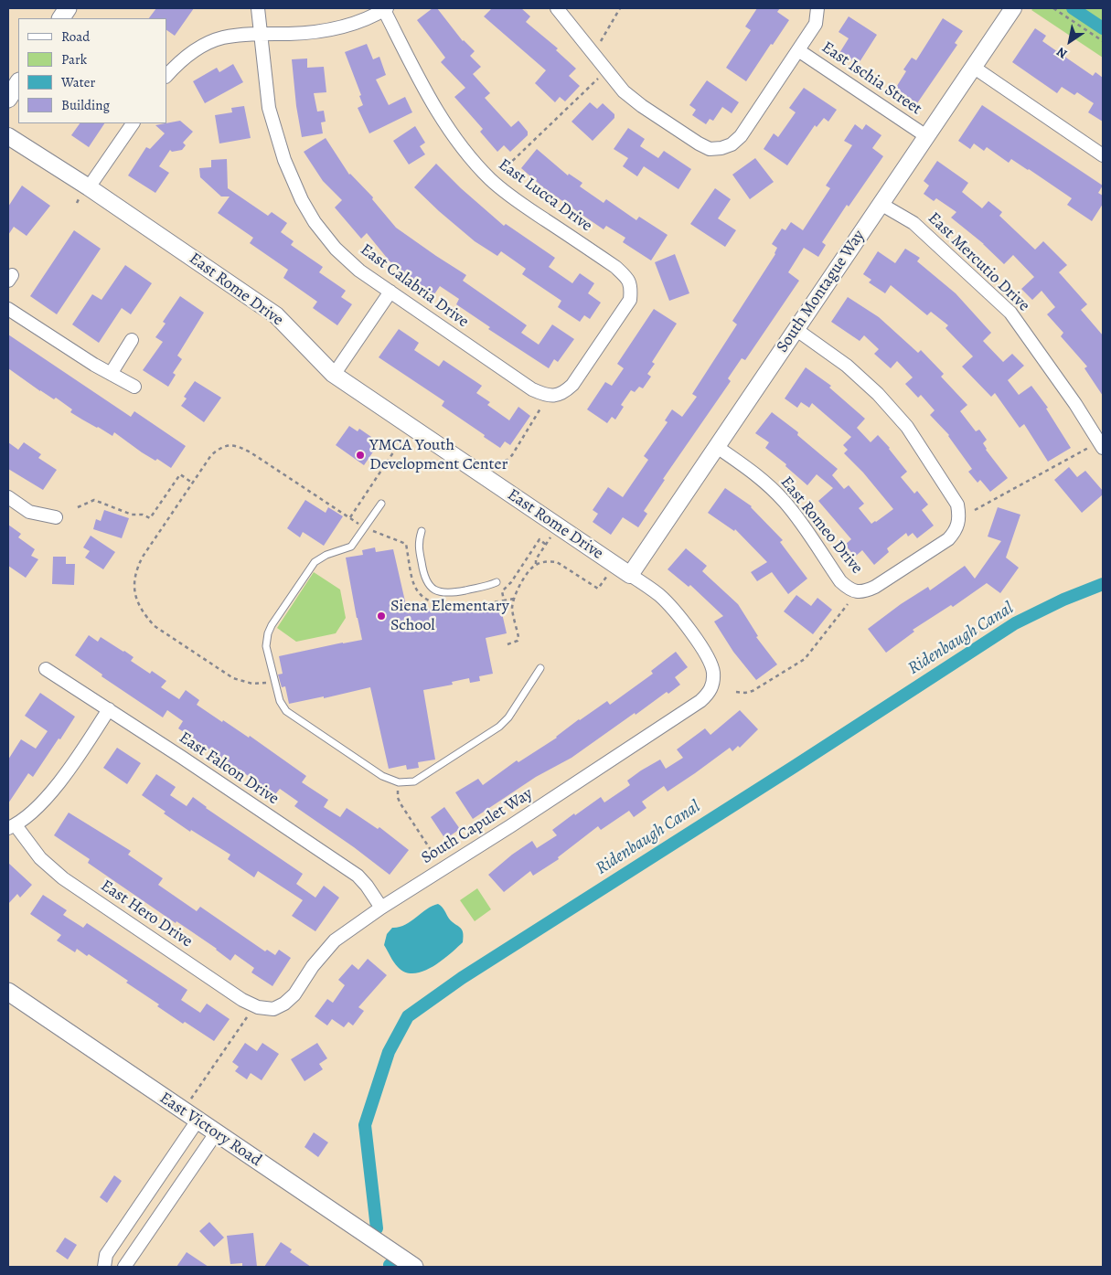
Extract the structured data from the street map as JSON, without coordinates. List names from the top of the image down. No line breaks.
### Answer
{"streets":{"main road":["East Victory Road"],"street":["East Ischia Street","East Lucca Drive","East Mercutio Drive","East Calabria Drive","East Rome Drive","South Montague Way","East Romeo Drive","East Falcon Drive","South Capulet Way","East Hero Drive"]},"crossings":[["East Ischia Street","South Montague Way"],["East Lucca Drive","East Calabria Drive"],["East Mercutio Drive","South Montague Way"],["East Rome Drive","South Montague Way"],["East Rome Drive","South Capulet Way"],["South Montague Way","East Romeo Drive"],["East Falcon Drive","South Capulet Way"],["South Capulet Way","East Hero Drive"]],"water":["Ridenbaugh Canal"],"places":["YMCA Youth Development Center","Siena Elementary School"],"legend":["Road","Park","Water","Building"],"north":"bottom left"}
